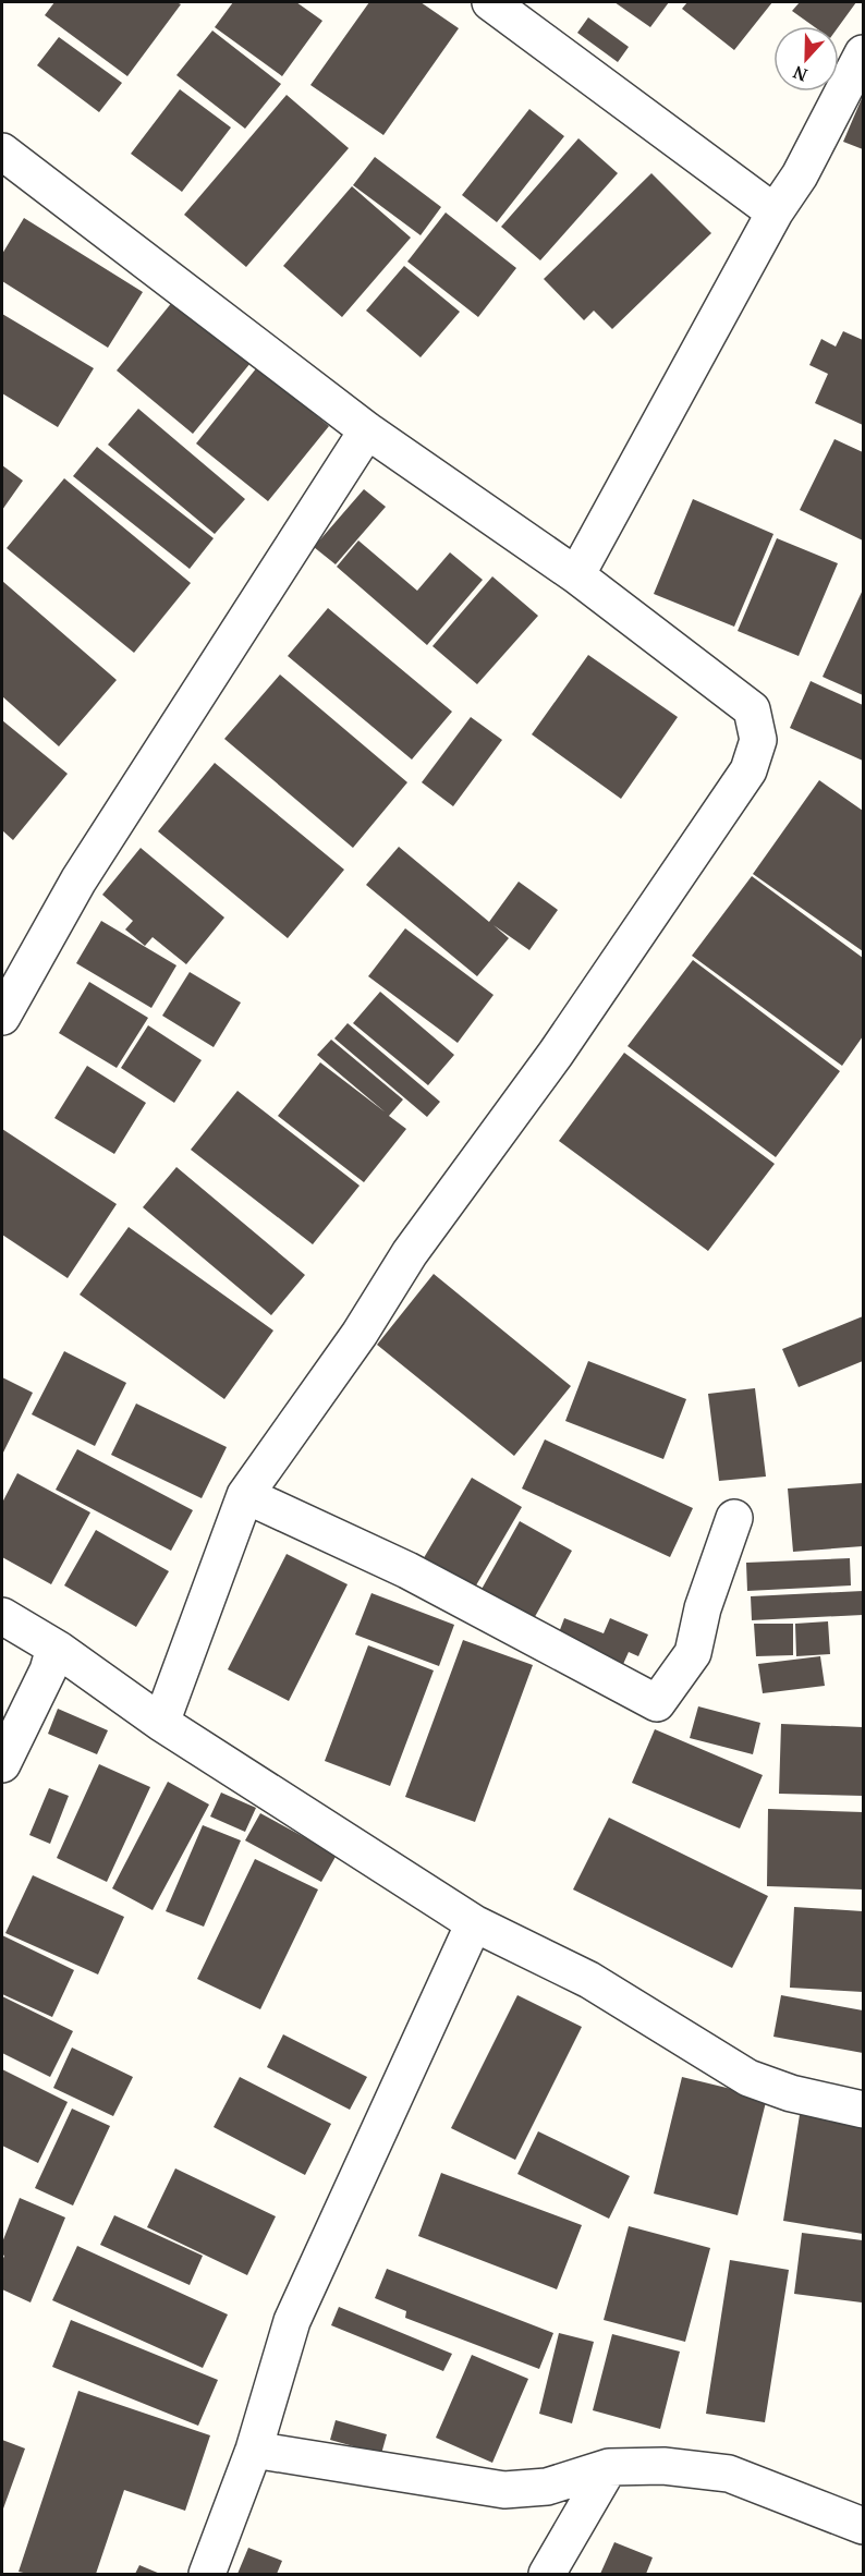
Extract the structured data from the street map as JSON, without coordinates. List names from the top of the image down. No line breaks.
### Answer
{"north":"bottom"}
